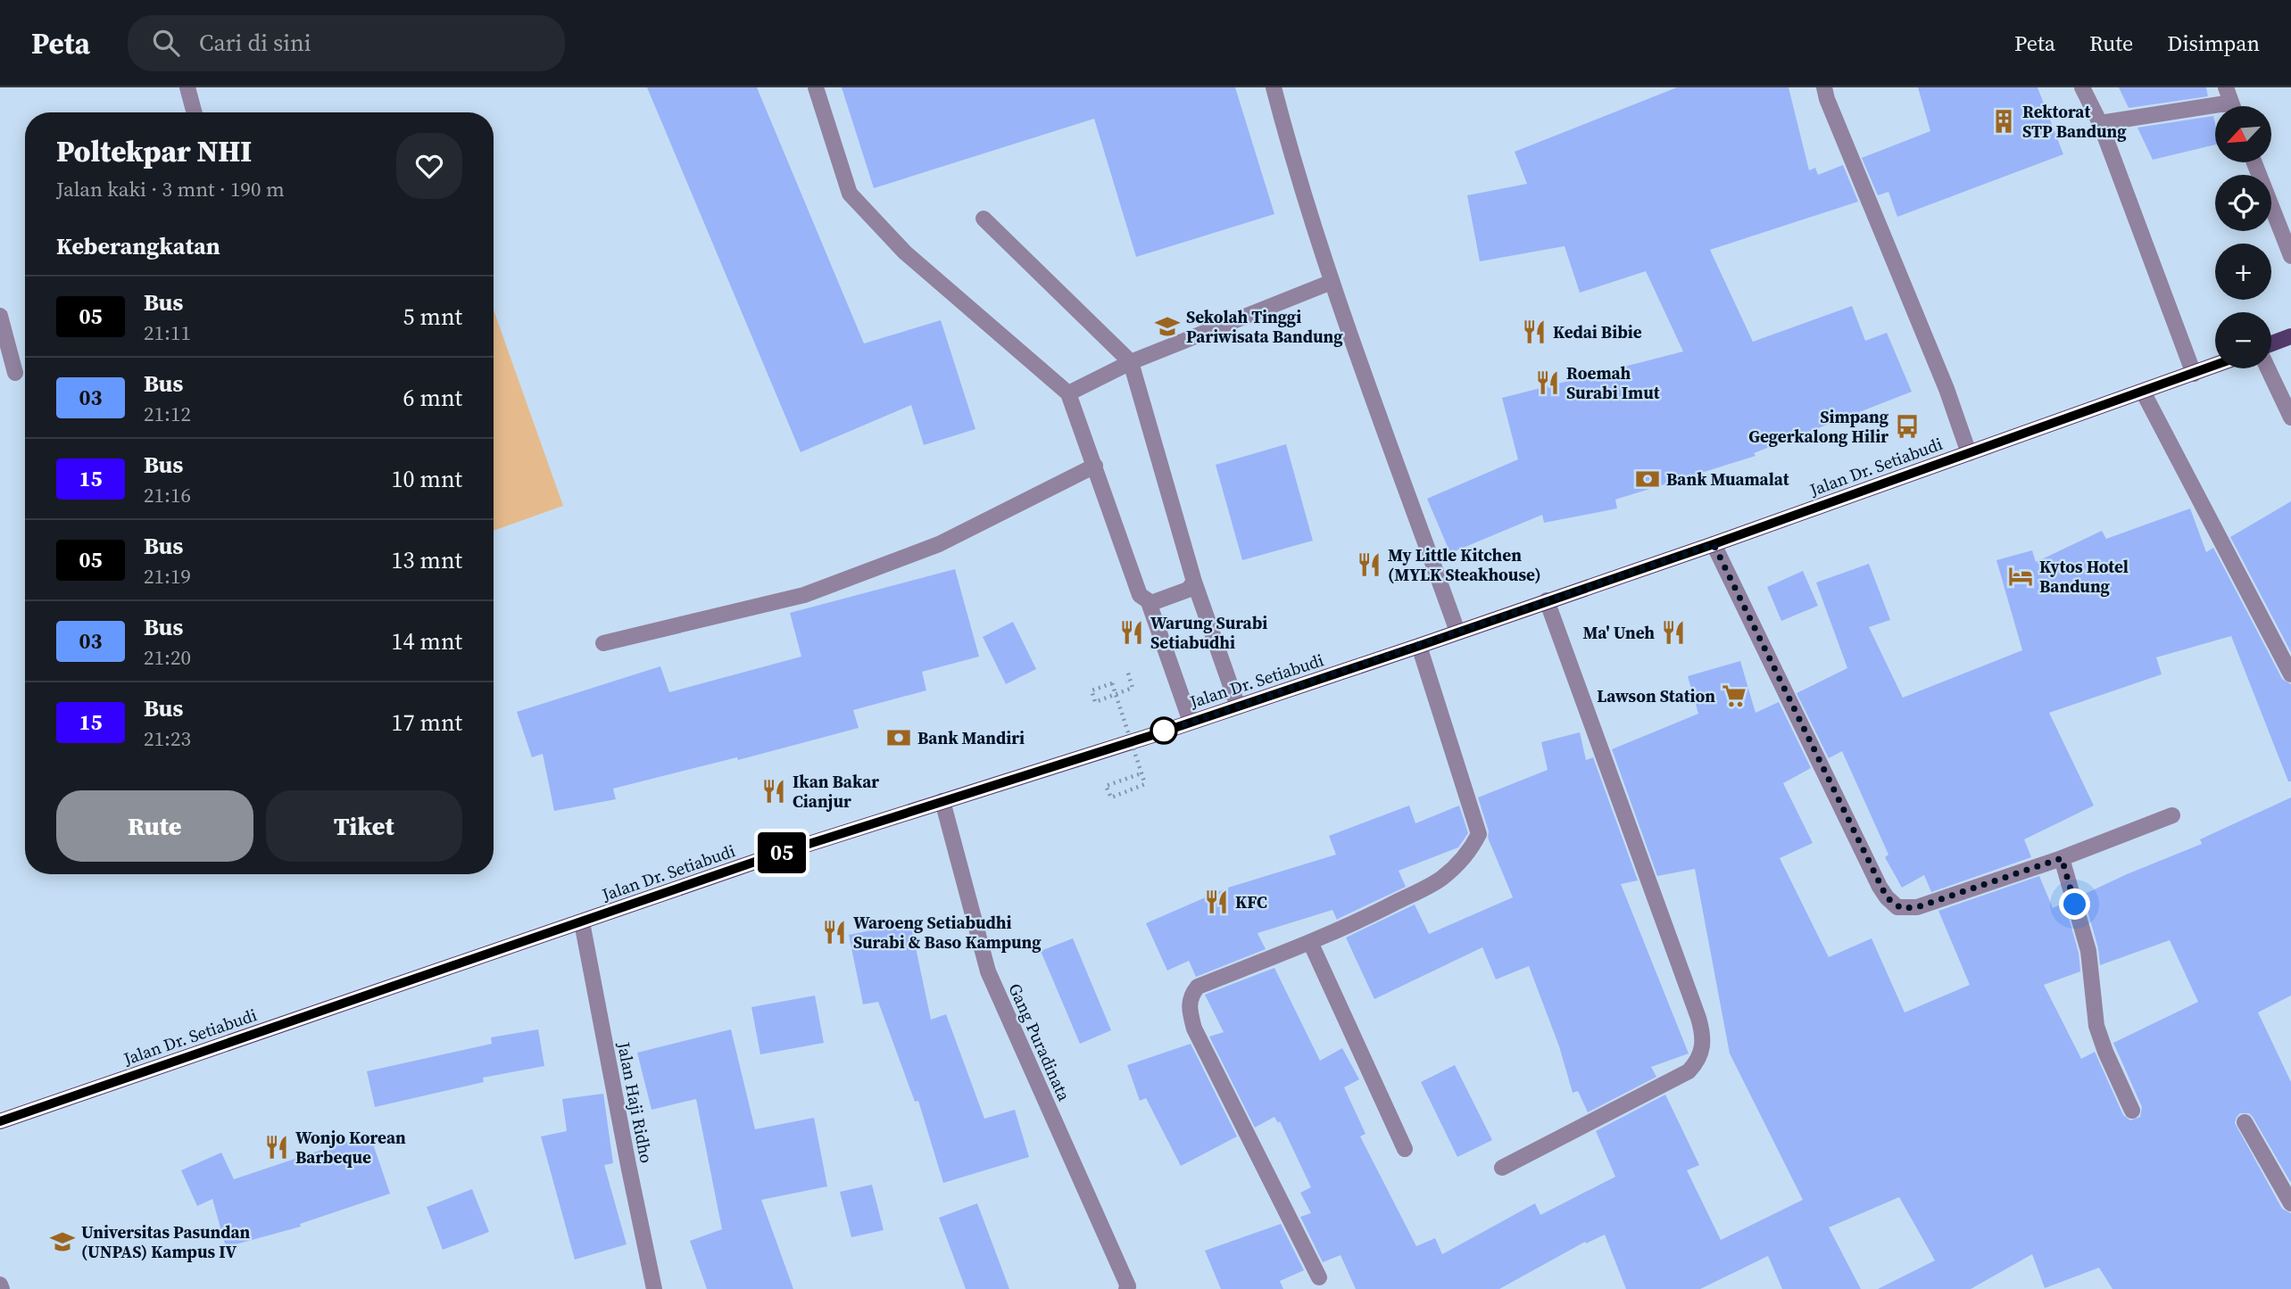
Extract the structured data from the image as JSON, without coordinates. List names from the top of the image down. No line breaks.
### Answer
{"streets":{"main road":["Jalan Dr. Setiabudi"],"street":["Gang Puradinata","Jalan Haji Ridho"]},"crossings":[["Jalan Dr. Setiabudi","Gang Puradinata"],["Jalan Dr. Setiabudi","Jalan Haji Ridho"]],"places":{"building":["Rektorat STP Bandung"],"school or university":["Sekolah Tinggi Pariwisata Bandung","Universitas Pasundan (UNPAS) Kampus IV"],"restaurant":["Kedai Bibie","Roemah Surabi Imut","My Little Kitchen (MYLK Steakhouse)","Warung Surabi Setiabudhi","Ma' Uneh","Ikan Bakar Cianjur","KFC","Waroeng Setiabudhi Surabi & Baso Kampung","Wonjo Korean Barbeque"],"bus stop":["Simpang Gegerkalong Hilir"],"bank":["Bank Muamalat","Bank Mandiri"],"hotel":["Kytos Hotel Bandung"],"supermarket":["Lawson Station"]},"lines":["bus line 05"],"north":"bottom left","page":{"header":"Peta","search":"Cari di sini","nav":["Peta","Rute","Disimpan"],"on_map":"05","map_buttons":["+","−"],"heading":[["Poltekpar NHI","Jalan kaki · 3 mnt · 190 m"],"Keberangkatan"],"list":[{"mark":"05","name":"Bus","note":"21:11","value":"5 mnt"},{"mark":"03","name":"Bus","note":"21:12","value":"6 mnt"},{"mark":"15","name":"Bus","note":"21:16","value":"10 mnt"},{"mark":"05","name":"Bus","note":"21:19","value":"13 mnt"},{"mark":"03","name":"Bus","note":"21:20","value":"14 mnt"},{"mark":"15","name":"Bus","note":"21:23","value":"17 mnt"}],"buttons":["Rute","Tiket"]}}
